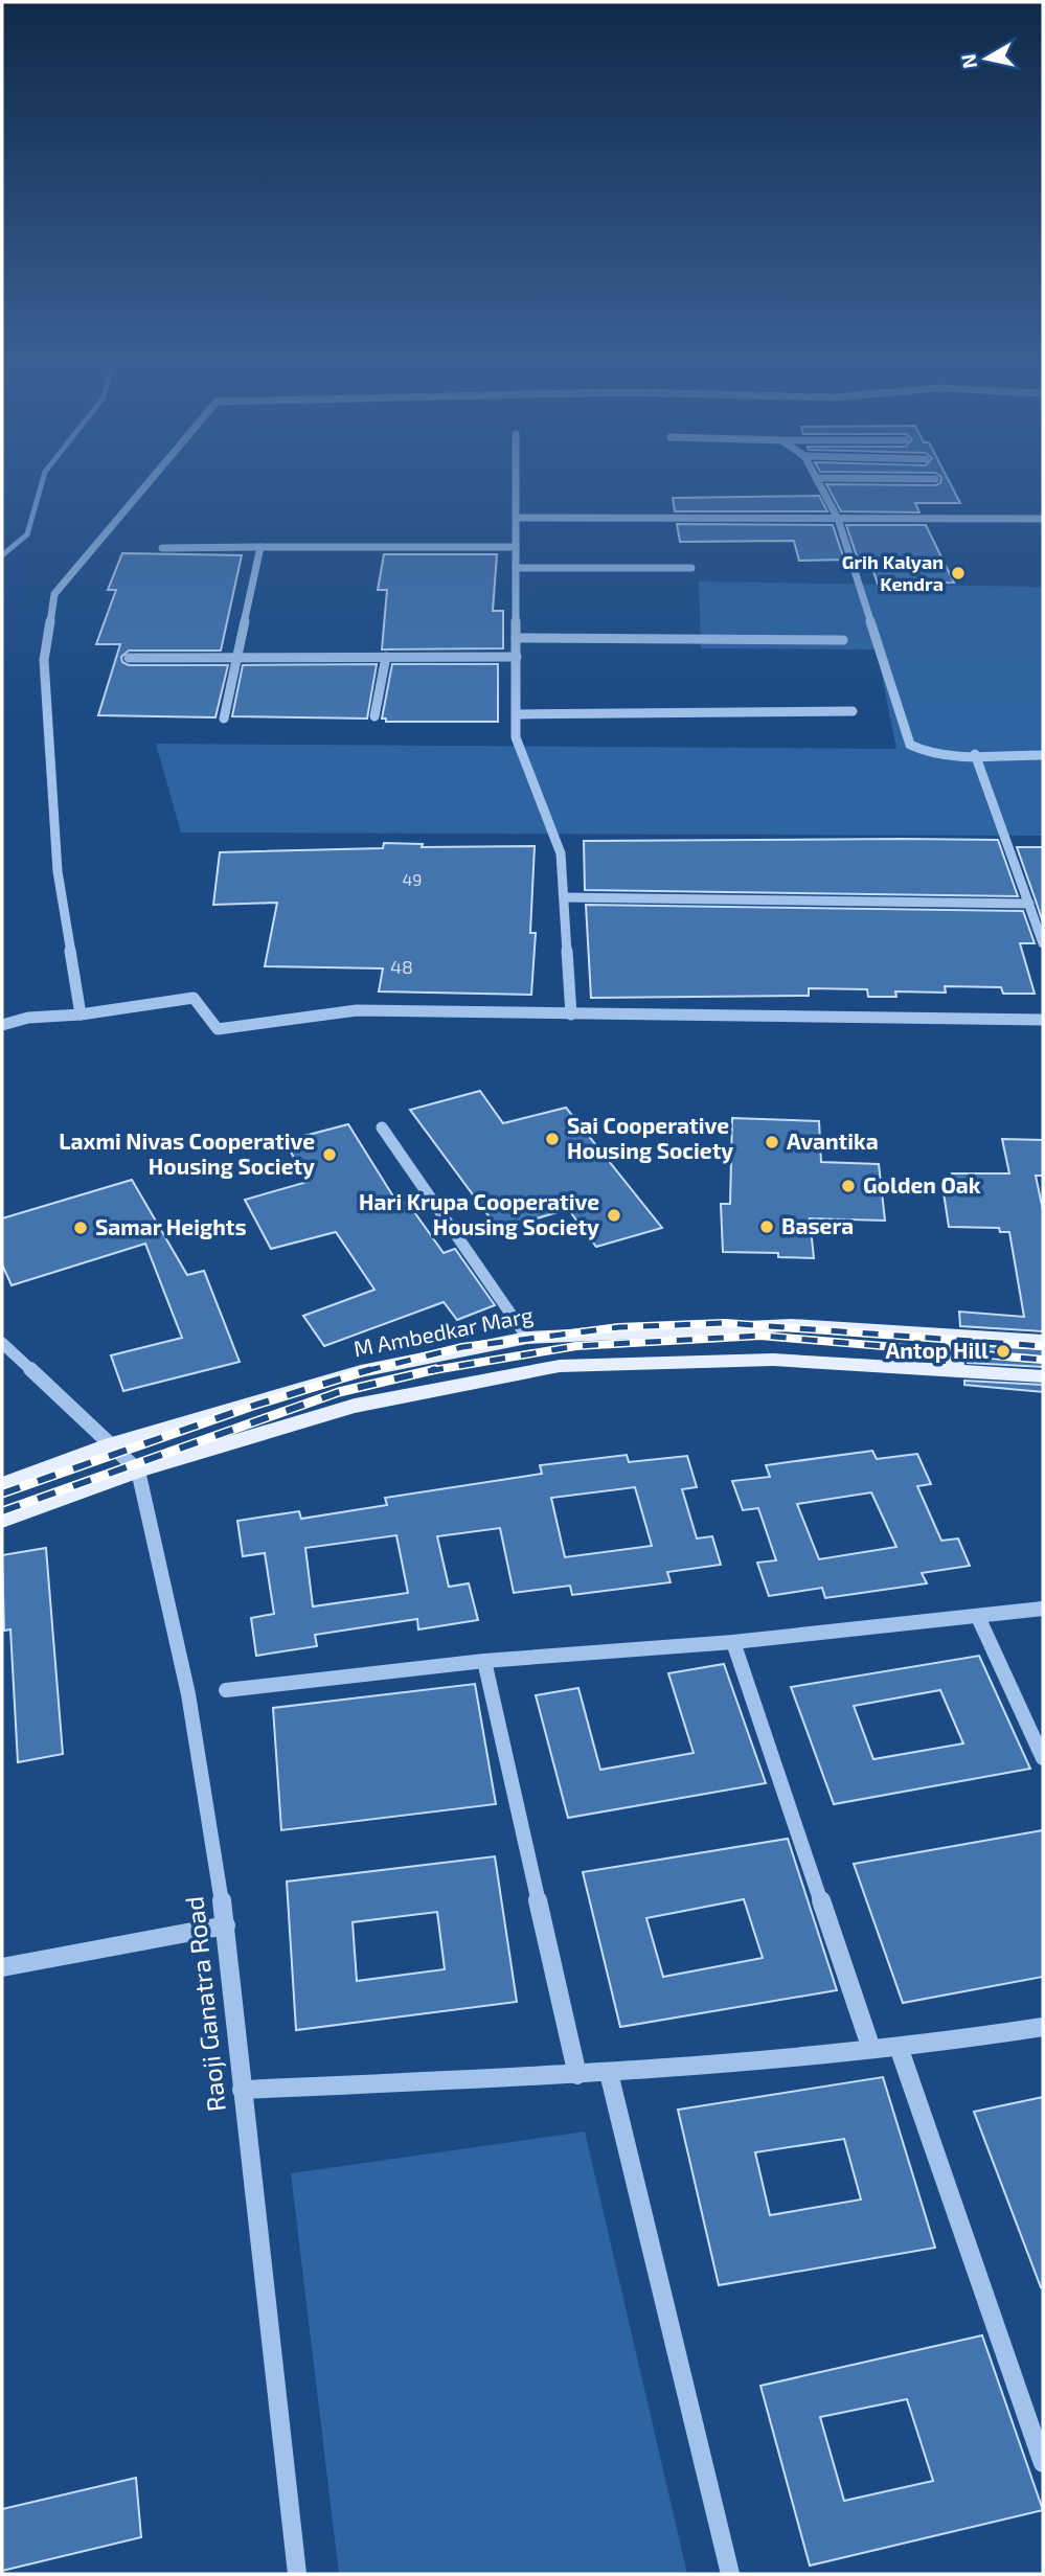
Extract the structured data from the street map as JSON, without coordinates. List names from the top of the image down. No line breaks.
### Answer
{"streets":{"main road":["M Ambedkar Marg"],"street":["Raoji Ganatra Road"]},"places":["Grih Kalyan Kendra","Sai Cooperative Housing Society","Avantika","Laxmi Nivas Cooperative Housing Society","Golden Oak","Hari Krupa Cooperative Housing Society","Basera","Samar Heights","Antop Hill"],"house_numbers":["49","48"],"north":"left"}
